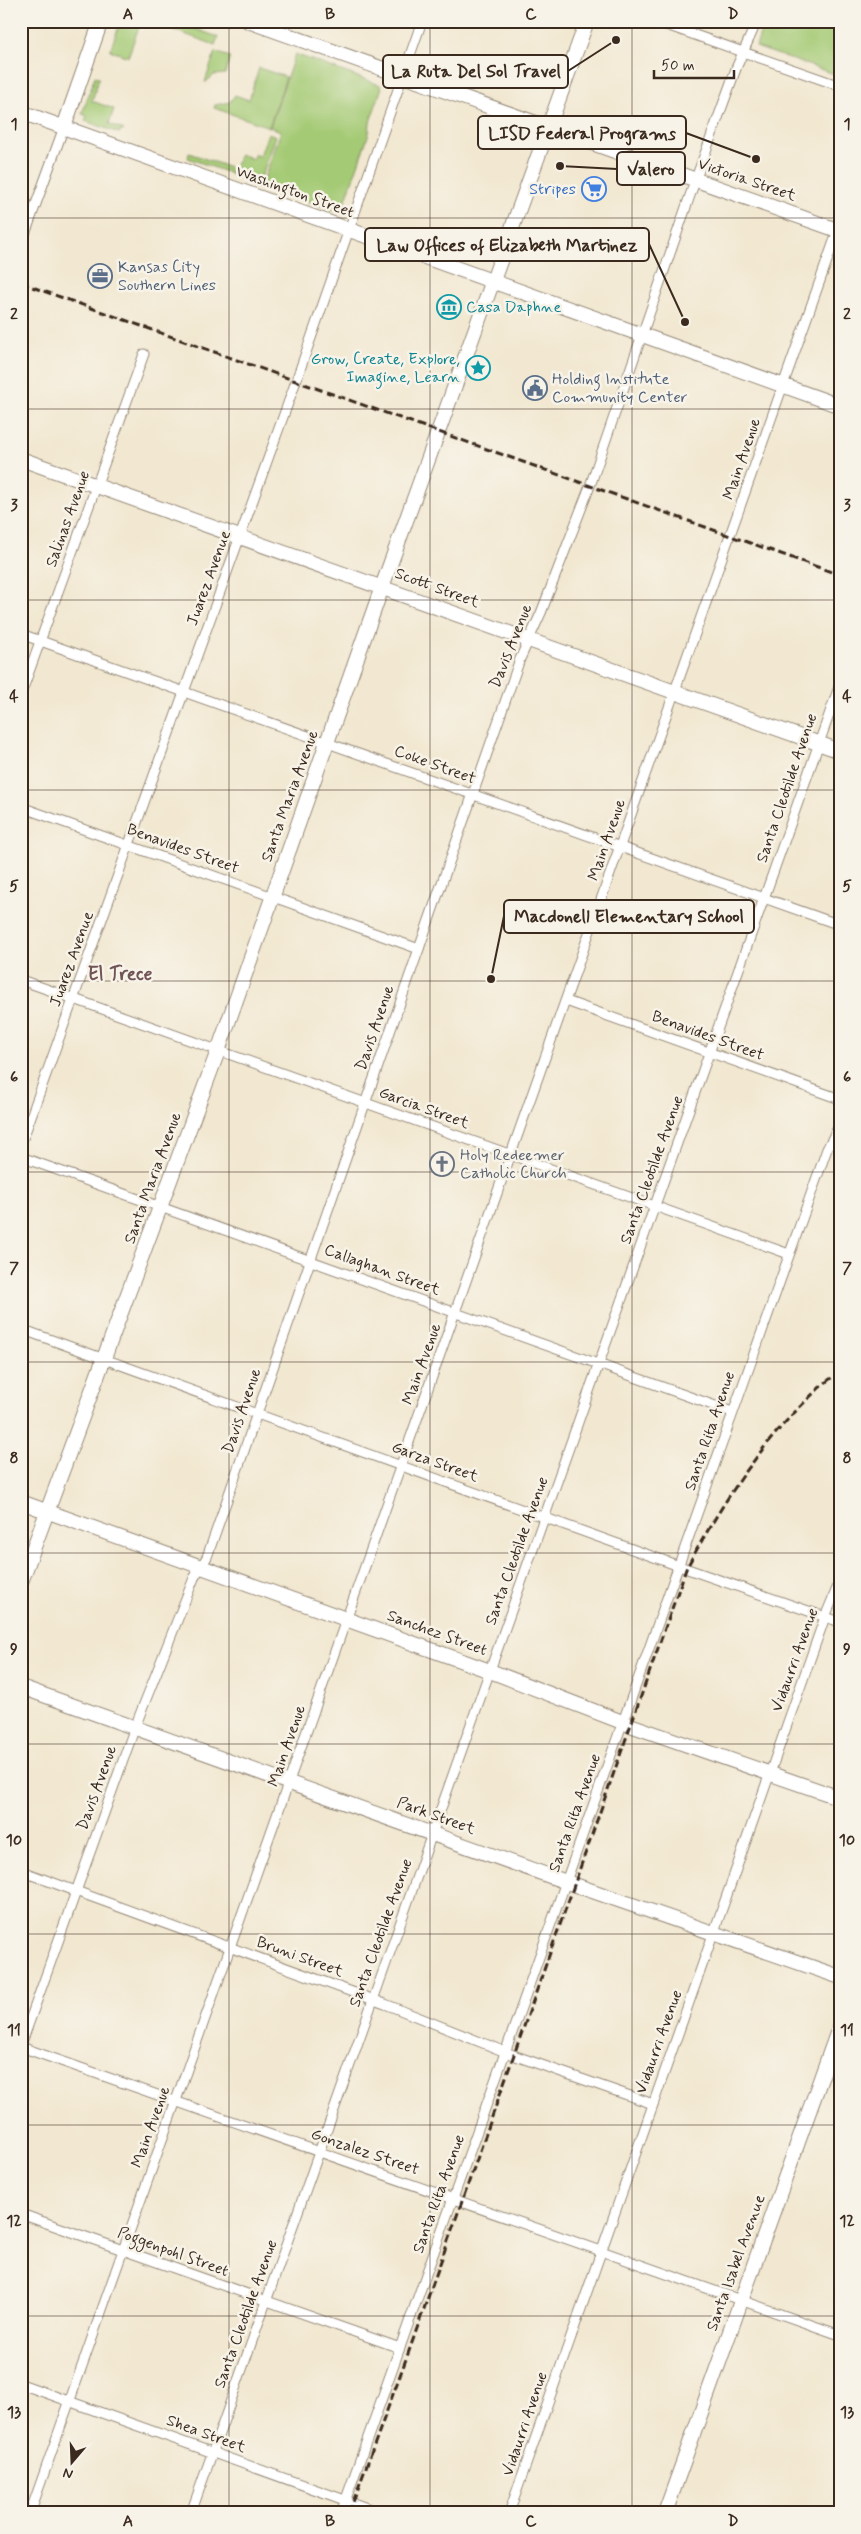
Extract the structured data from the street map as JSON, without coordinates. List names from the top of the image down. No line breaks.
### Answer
{"streets":{"main road":["Victoria Street","Washington Street","Scott Street","Santa Maria Avenue","Sanchez Street","Park Street","Santa Isabel Avenue"],"street":["Main Avenue","Salinas Avenue","Juarez Avenue","Davis Avenue","Coke Street","Santa Cleotilde Avenue","Benavides Street","Garcia Street","Callaghan Street","Santa Rita Avenue","Garza Street","Vidaurri Avenue","Bruni Street","Gonzalez Street","Poggenpohl Street","Shea Street"]},"crossings":[["Victoria Street","Main Avenue"],["Victoria Street","Juarez Avenue"],["Victoria Street","Davis Avenue"],["Victoria Street","Santa Maria Avenue"],["Washington Street","Main Avenue"],["Washington Street","Juarez Avenue"],["Washington Street","Davis Avenue"],["Washington Street","Santa Maria Avenue"],["Main Avenue","Scott Street"],["Main Avenue","Coke Street"],["Main Avenue","Benavides Street"],["Main Avenue","Garcia Street"],["Main Avenue","Callaghan Street"],["Main Avenue","Garza Street"],["Main Avenue","Sanchez Street"],["Main Avenue","Park Street"],["Main Avenue","Bruni Street"],["Main Avenue","Gonzalez Street"],["Main Avenue","Poggenpohl Street"],["Main Avenue","Shea Street"],["Salinas Avenue","Scott Street"],["Salinas Avenue","Coke Street"],["Juarez Avenue","Scott Street"],["Juarez Avenue","Coke Street"],["Juarez Avenue","Benavides Street"],["Juarez Avenue","Garcia Street"],["Scott Street","Davis Avenue"],["Scott Street","Santa Cleotilde Avenue"],["Scott Street","Santa Maria Avenue"],["Davis Avenue","Coke Street"],["Davis Avenue","Benavides Street"],["Davis Avenue","Garcia Street"],["Davis Avenue","Callaghan Street"],["Davis Avenue","Garza Street"],["Davis Avenue","Sanchez Street"],["Davis Avenue","Park Street"],["Davis Avenue","Bruni Street"],["Davis Avenue","Gonzalez Street"],["Coke Street","Santa Cleotilde Avenue"],["Coke Street","Santa Maria Avenue"],["Santa Cleotilde Avenue","Benavides Street"],["Santa Cleotilde Avenue","Garcia Street"],["Santa Cleotilde Avenue","Callaghan Street"],["Santa Cleotilde Avenue","Garza Street"],["Santa Cleotilde Avenue","Sanchez Street"],["Santa Cleotilde Avenue","Park Street"],["Santa Cleotilde Avenue","Bruni Street"],["Santa Cleotilde Avenue","Gonzalez Street"],["Santa Cleotilde Avenue","Poggenpohl Street"],["Santa Cleotilde Avenue","Shea Street"],["Santa Maria Avenue","Benavides Street"],["Santa Maria Avenue","Garcia Street"],["Santa Maria Avenue","Callaghan Street"],["Santa Maria Avenue","Garza Street"],["Santa Maria Avenue","Sanchez Street"],["Garcia Street","Santa Rita Avenue"],["Callaghan Street","Santa Rita Avenue"],["Santa Rita Avenue","Garza Street"],["Santa Rita Avenue","Sanchez Street"],["Santa Rita Avenue","Park Street"],["Santa Rita Avenue","Bruni Street"],["Santa Rita Avenue","Gonzalez Street"],["Santa Rita Avenue","Poggenpohl Street"],["Santa Rita Avenue","Shea Street"],["Garza Street","Vidaurri Avenue"],["Sanchez Street","Vidaurri Avenue"],["Vidaurri Avenue","Park Street"],["Vidaurri Avenue","Bruni Street"],["Vidaurri Avenue","Gonzalez Street"],["Gonzalez Street","Santa Isabel Avenue"]],"districts":["El Trece"],"places":{"other":["La Ruta Del Sol Travel","LISD Federal Programs","Valero","Law Offices of Elizabeth Martinez","Macdonell Elementary School"],"supermarket":["Stripes"],"office":["Kansas City Southern Lines"],"museum":["Casa Daphne"],"place":["Grow, Create, Explore, Imagine, Learn"],"public building":["Holding Institute Community Center"],"church":["Holy Redeemer Catholic Church"]},"scale_bar":"50 m","north":"bottom","grid":{"columns":["A","B","C","D"],"rows":["1","2","3","4","5","6","7","8","9","10","11","12","13"]}}
